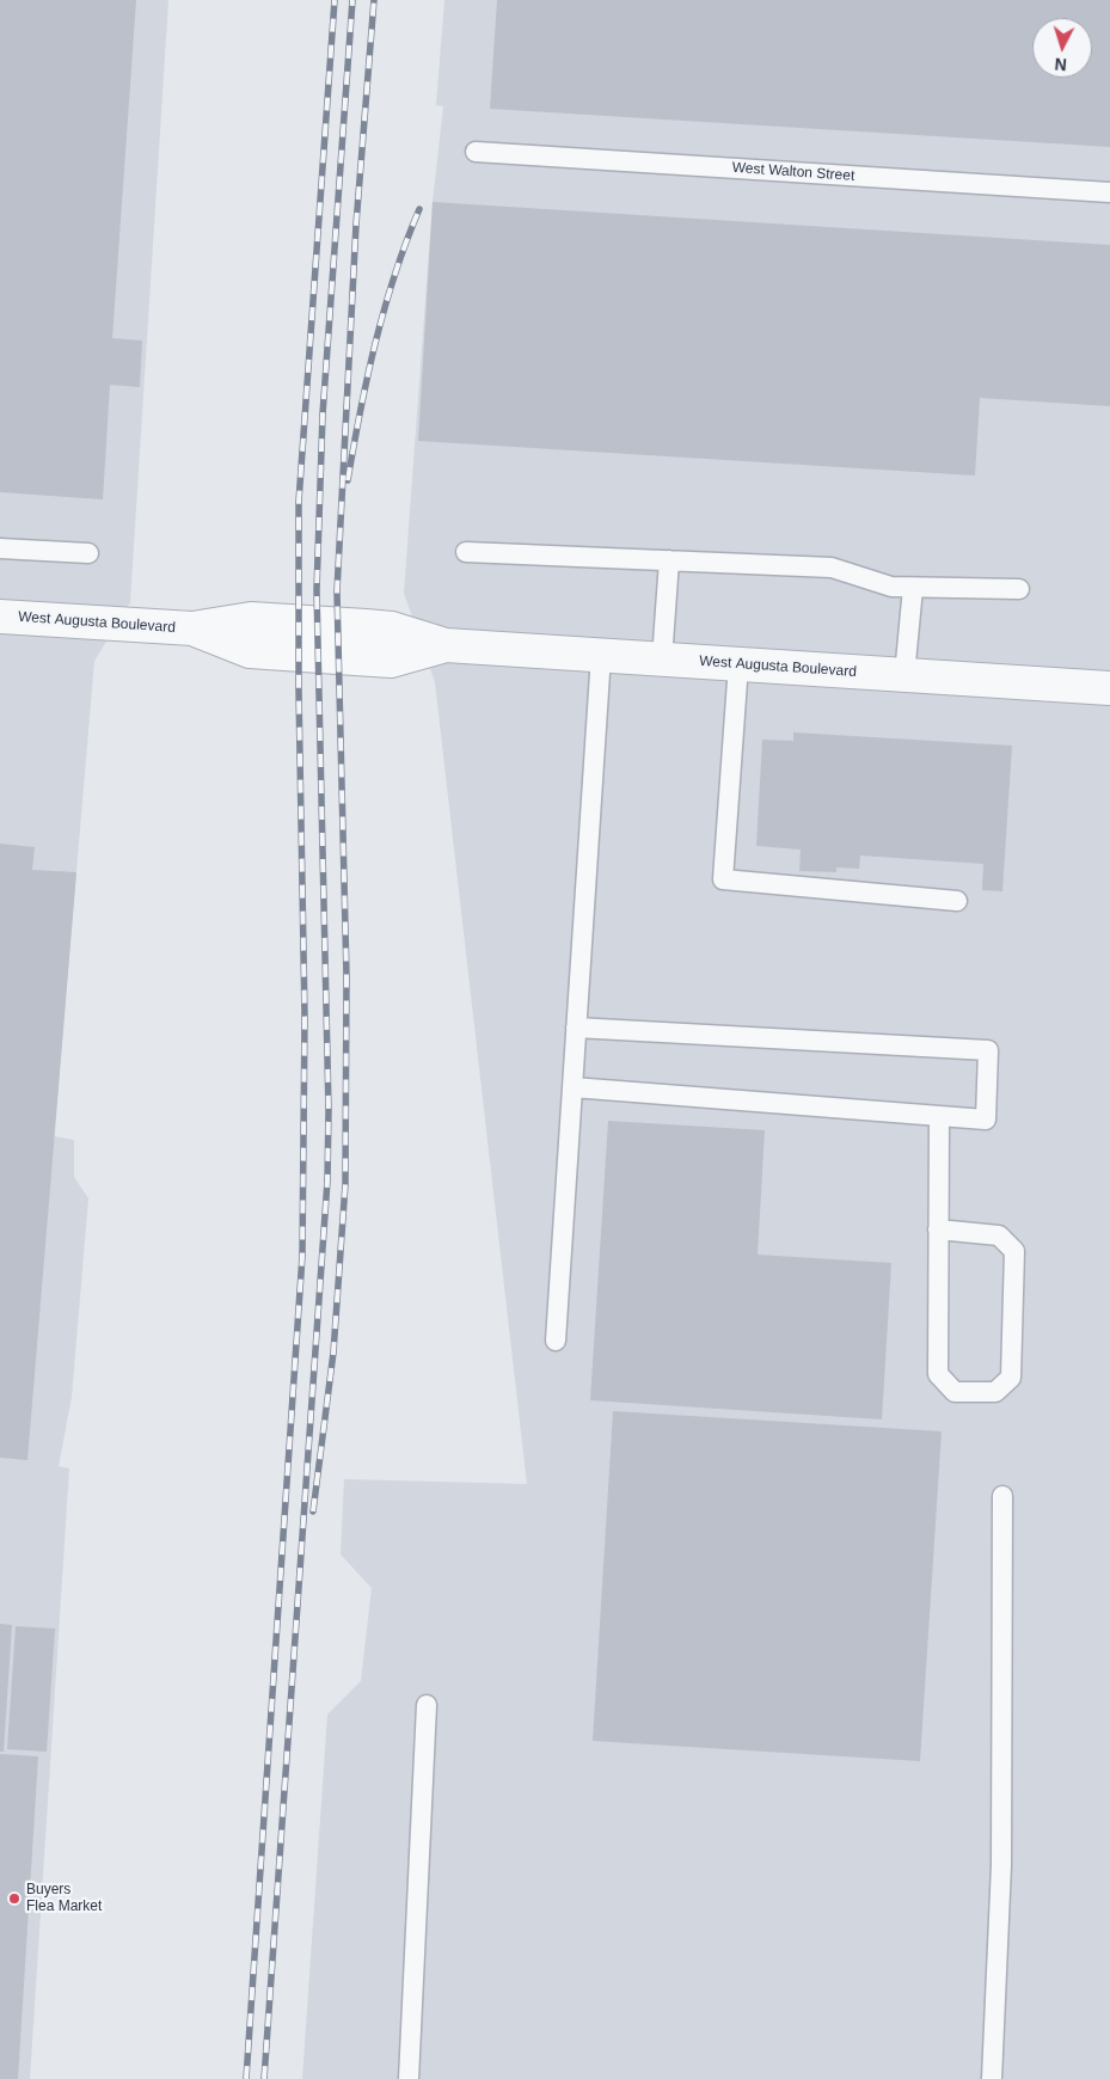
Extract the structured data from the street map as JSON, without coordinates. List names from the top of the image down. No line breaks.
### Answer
{"streets":{"street":["West Augusta Boulevard"],"lane":["West Walton Street"]},"places":["Buyers Flea Market"],"north":"bottom"}
